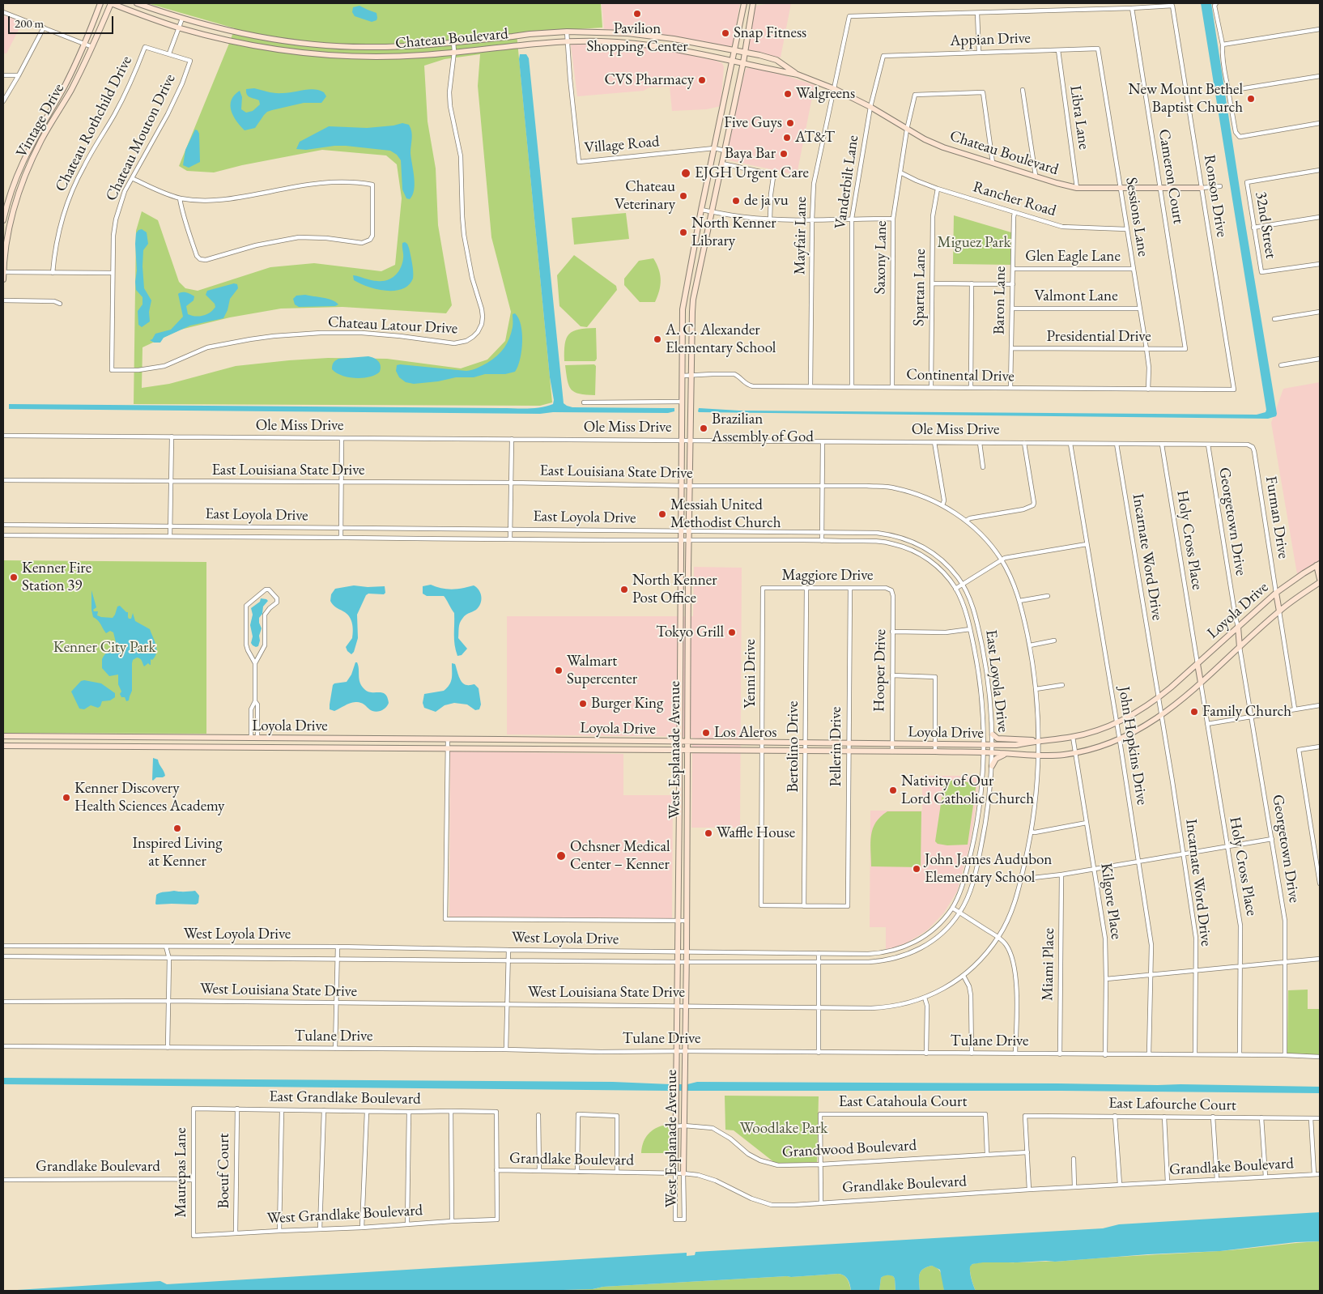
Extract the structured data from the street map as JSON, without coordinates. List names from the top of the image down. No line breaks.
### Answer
{"streets":{"main road":["Chateau Boulevard","Vintage Drive","Loyola Drive","West Esplanade Avenue"],"street":["Appian Drive","Libra Lane","Chateau Rothchild Drive","Chateau Mouton Drive","Village Road","Cameron Court","Vanderbilt Lane","Ronson Drive","Rancher Road","Sessions Lane","32nd Street","Mayfair Lane","Glen Eagle Lane","Saxony Lane","Spartan Lane","Valmont Lane","Baron Lane","Chateau Latour Drive","Presidential Drive","Continental Drive","Ole Miss Drive","East Louisiana State Drive","East Loyola Drive","Furman Drive","Georgetown Drive","Holy Cross Place","Incarnate Word Drive","Maggiore Drive","Hooper Drive","Yenni Drive","John Hopkins Drive","Bertolino Drive","Pellerin Drive","Kilgore Place","West Loyola Drive","Miami Place","West Louisiana State Drive","Tulane Drive","East Grandlake Boulevard","East Catahoula Court","East Lafourche Court","Grandwood Boulevard","Grandlake Boulevard","Boeuf Court","Maurepas Lane","West Grandlake Boulevard"]},"crossings":[["Chateau Boulevard","Libra Lane"],["Chateau Boulevard","Vintage Drive"],["Chateau Boulevard","Village Road"],["Chateau Boulevard","Cameron Court"],["Chateau Boulevard","Vanderbilt Lane"],["Chateau Boulevard","Ronson Drive"],["Chateau Boulevard","Sessions Lane"],["Chateau Boulevard","Mayfair Lane"],["Chateau Boulevard","Saxony Lane"],["Chateau Boulevard","Chateau Latour Drive"],["Chateau Boulevard","West Esplanade Avenue"],["Appian Drive","Libra Lane"],["Appian Drive","Vanderbilt Lane"],["Appian Drive","Sessions Lane"],["Chateau Rothchild Drive","Chateau Mouton Drive"],["Chateau Mouton Drive","Chateau Latour Drive"],["Village Road","West Esplanade Avenue"],["Cameron Court","Ronson Drive"],["Cameron Court","Presidential Drive"],["Vanderbilt Lane","Continental Drive"],["Ronson Drive","Continental Drive"],["Rancher Road","Sessions Lane"],["Rancher Road","Saxony Lane"],["Rancher Road","Spartan Lane"],["Rancher Road","Baron Lane"],["Sessions Lane","Glen Eagle Lane"],["Sessions Lane","Valmont Lane"],["Sessions Lane","Presidential Drive"],["Sessions Lane","Continental Drive"],["Mayfair Lane","Continental Drive"],["Glen Eagle Lane","Baron Lane"],["Saxony Lane","Continental Drive"],["Spartan Lane","Continental Drive"],["Valmont Lane","Baron Lane"],["Baron Lane","Presidential Drive"],["Baron Lane","Continental Drive"],["Continental Drive","West Esplanade Avenue"],["Ole Miss Drive","Furman Drive"],["Ole Miss Drive","Georgetown Drive"],["Ole Miss Drive","Holy Cross Place"],["Ole Miss Drive","Incarnate Word Drive"],["Ole Miss Drive","John Hopkins Drive"],["Ole Miss Drive","West Esplanade Avenue"],["East Louisiana State Drive","Loyola Drive"],["East Louisiana State Drive","West Esplanade Avenue"],["East Louisiana State Drive","West Louisiana State Drive"],["East Loyola Drive","Loyola Drive"],["East Loyola Drive","West Esplanade Avenue"],["East Loyola Drive","West Loyola Drive"],["Furman Drive","Loyola Drive"],["Georgetown Drive","Loyola Drive"],["Georgetown Drive","Tulane Drive"],["Holy Cross Place","Loyola Drive"],["Holy Cross Place","Tulane Drive"],["Incarnate Word Drive","Loyola Drive"],["Incarnate Word Drive","Tulane Drive"],["Maggiore Drive","Hooper Drive"],["Maggiore Drive","Yenni Drive"],["Maggiore Drive","Bertolino Drive"],["Maggiore Drive","Pellerin Drive"],["Loyola Drive","Hooper Drive"],["Loyola Drive","Yenni Drive"],["Loyola Drive","John Hopkins Drive"],["Loyola Drive","Bertolino Drive"],["Loyola Drive","Pellerin Drive"],["Loyola Drive","West Esplanade Avenue"],["Loyola Drive","Kilgore Place"],["Loyola Drive","West Loyola Drive"],["Loyola Drive","West Louisiana State Drive"],["Yenni Drive","Bertolino Drive"],["Yenni Drive","Pellerin Drive"],["John Hopkins Drive","Tulane Drive"],["Bertolino Drive","Pellerin Drive"],["West Esplanade Avenue","West Loyola Drive"],["West Esplanade Avenue","West Louisiana State Drive"],["West Esplanade Avenue","Tulane Drive"],["West Esplanade Avenue","Grandwood Boulevard"],["West Esplanade Avenue","Grandlake Boulevard"],["Kilgore Place","Tulane Drive"],["Miami Place","Tulane Drive"],["East Grandlake Boulevard","Grandlake Boulevard"],["East Grandlake Boulevard","Boeuf Court"],["East Grandlake Boulevard","Maurepas Lane"],["East Grandlake Boulevard","West Grandlake Boulevard"],["East Catahoula Court","Grandwood Boulevard"],["East Lafourche Court","Grandwood Boulevard"],["Grandlake Boulevard","Maurepas Lane"],["Grandlake Boulevard","West Grandlake Boulevard"],["Boeuf Court","West Grandlake Boulevard"],["Maurepas Lane","West Grandlake Boulevard"]],"parks":["Miguez Park","Kenner City Park","Woodlake Park"],"places":["Pavilion Shopping Center","Snap Fitness","CVS Pharmacy","Walgreens","New Mount Bethel Baptist Church","Five Guys","AT&T","Baya Bar","EJGH Urgent Care","Chateau Veterinary","de ja vu","North Kenner Library","A. C. Alexander Elementary School","Brazilian Assembly of God","Messiah United Methodist Church","Kenner Fire Station 39","North Kenner Post Office","Tokyo Grill","Walmart Supercenter","Burger King","Family Church","Los Aleros","Nativity of Our Lord Catholic Church","Kenner Discovery Health Sciences Academy","Inspired Living at Kenner","Waffle House","Ochsner Medical Center – Kenner","John James Audubon Elementary School"],"scale_bar":"200 m"}
